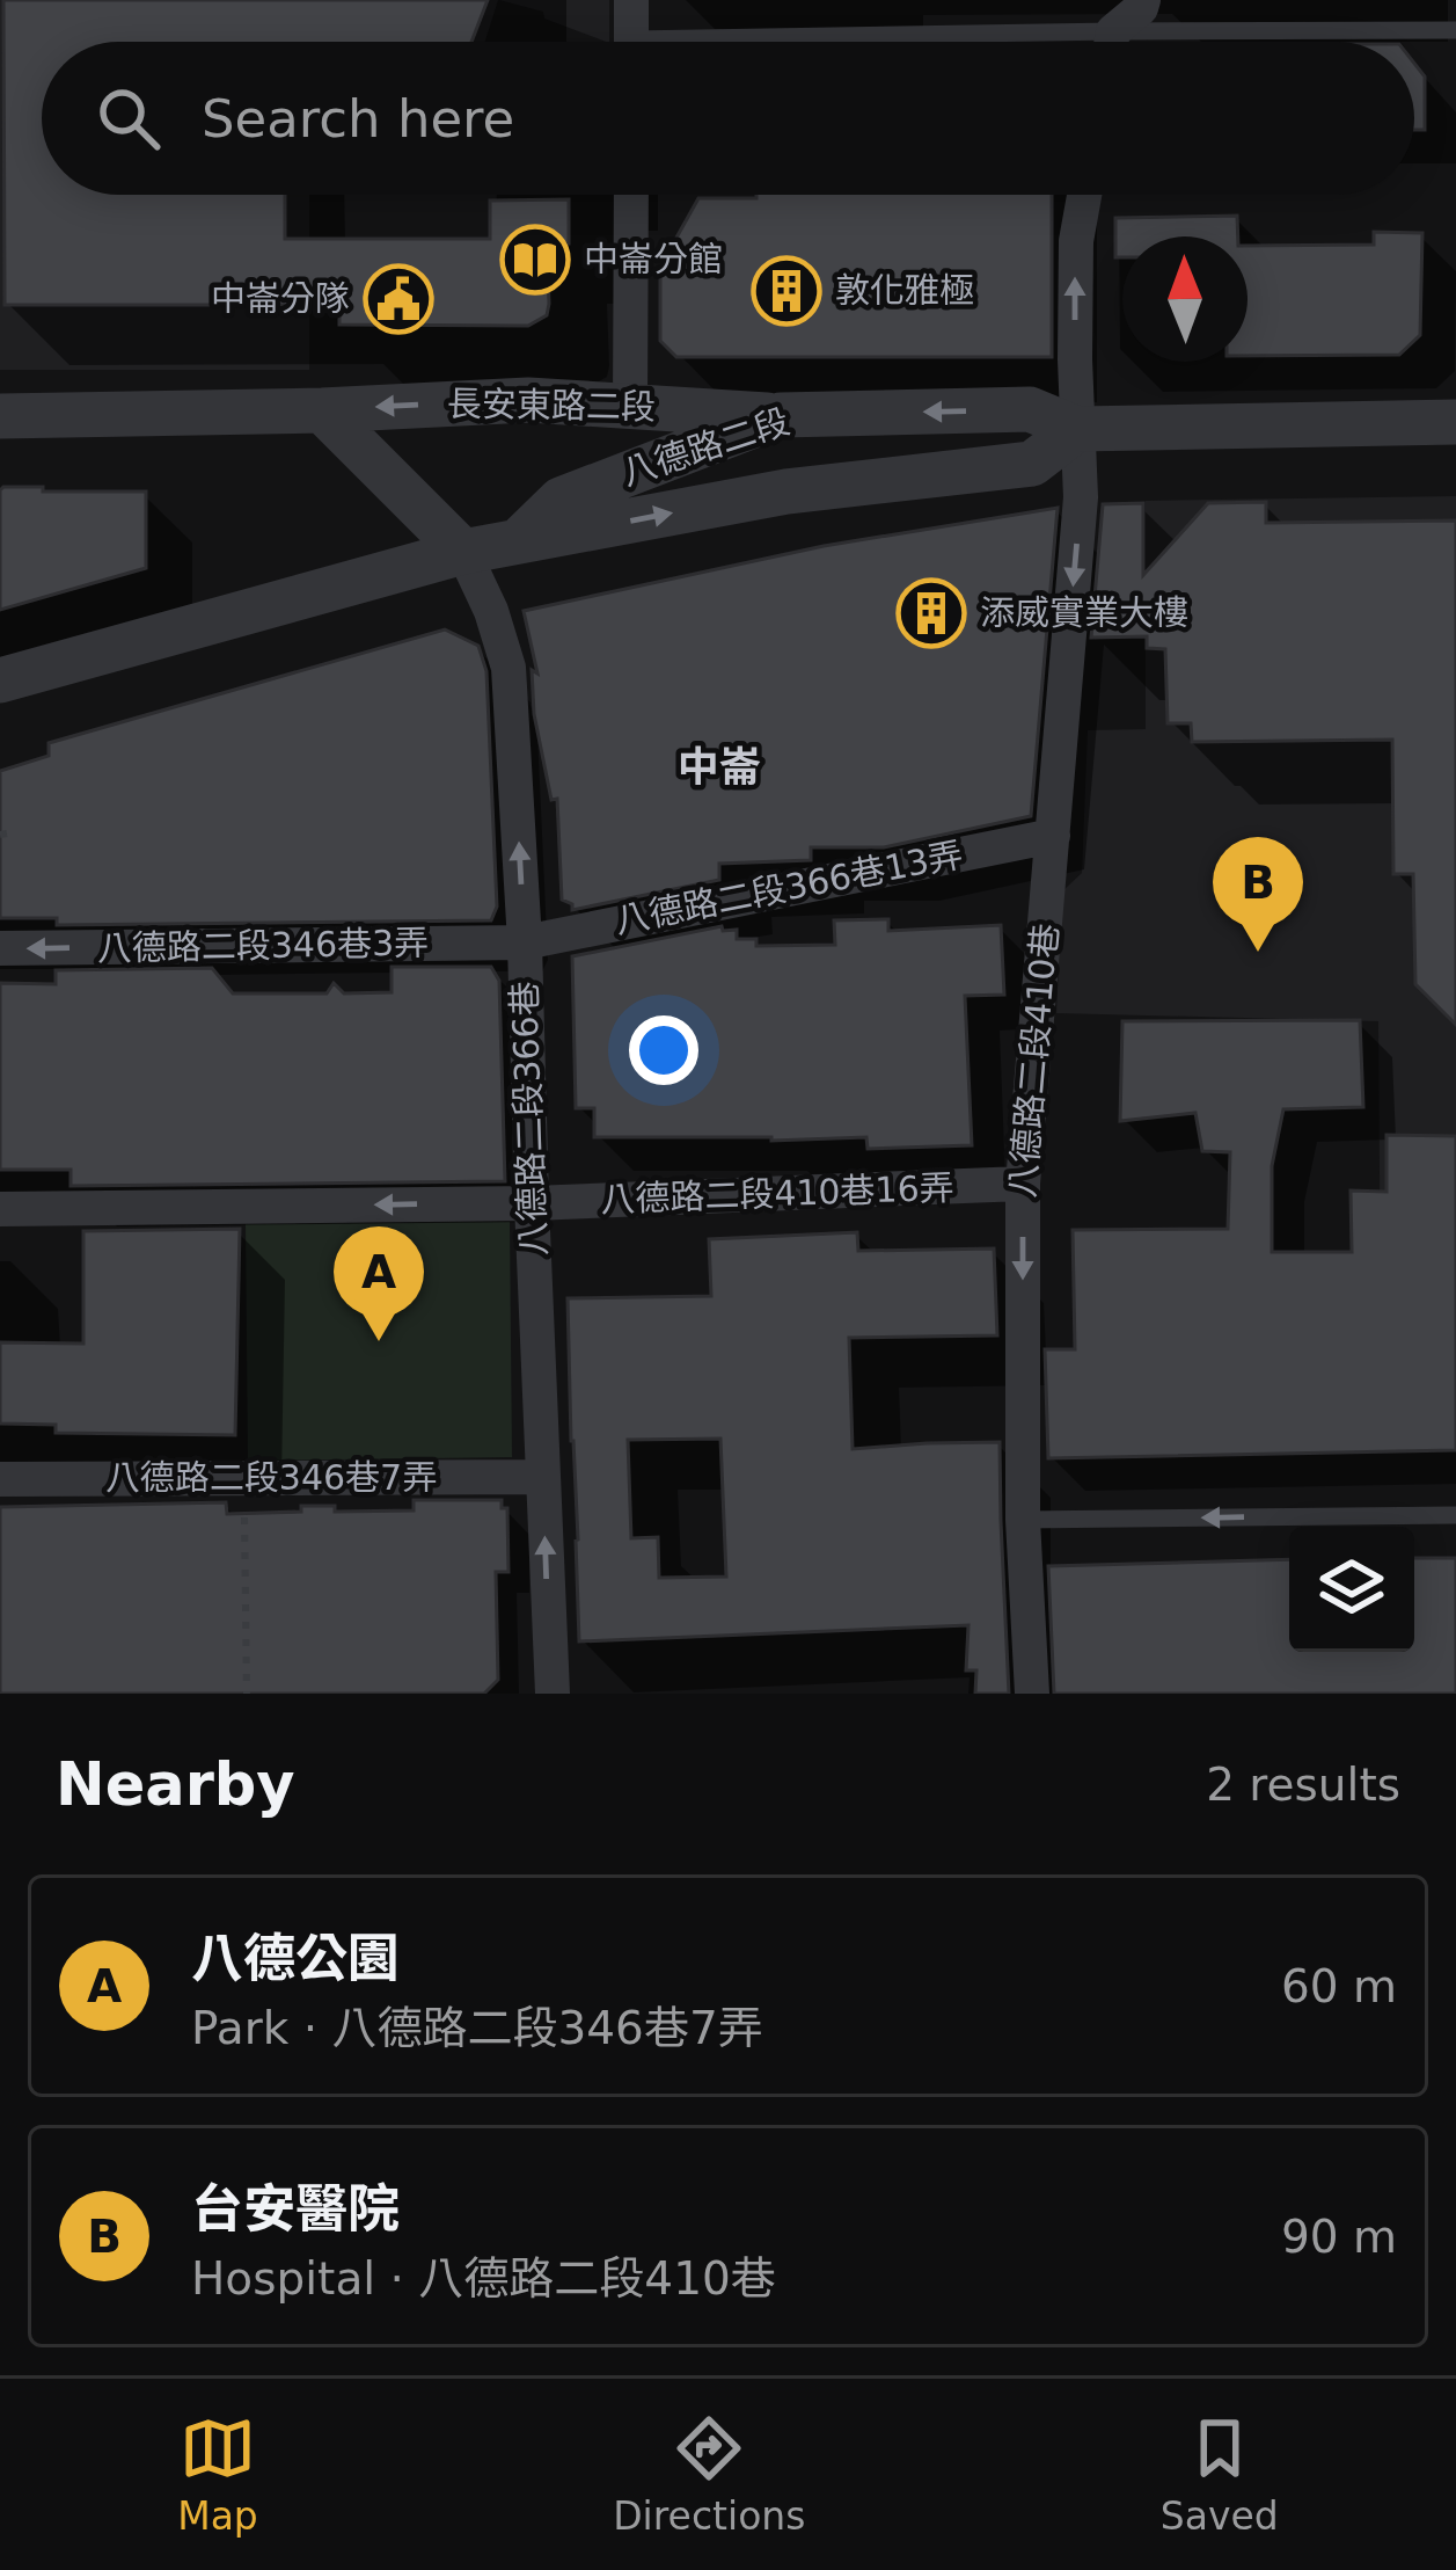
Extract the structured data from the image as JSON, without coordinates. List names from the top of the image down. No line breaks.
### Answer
{"streets":{"street":["長安東路二段","八德路二段","八德路二段366巷13弄","八德路二段346巷3弄","八德路二段410巷","八德路二段366巷","八德路二段410巷16弄","八德路二段346巷7弄"]},"crossings":[["長安東路二段","八德路二段"],["八德路二段","八德路二段410巷"],["八德路二段","八德路二段366巷"],["八德路二段366巷13弄","八德路二段346巷3弄"],["八德路二段366巷13弄","八德路二段410巷"],["八德路二段366巷13弄","八德路二段366巷"],["八德路二段346巷3弄","八德路二段366巷"],["八德路二段410巷","八德路二段410巷16弄"],["八德路二段366巷","八德路二段410巷16弄"],["八德路二段366巷","八德路二段346巷7弄"]],"one_way":["長安東路二段","八德路二段346巷3弄","八德路二段366巷","八德路二段410巷16弄"],"districts":["中崙"],"places":{"library":["中崙分館"],"building":["敦化雅極","添威實業大樓"],"public building":["中崙分隊"]},"north":"top","page":{"search":"Search here","pins":["B","A"],"heading":["Nearby","2 results"],"list":[{"mark":"A","name":"八德公園","note":"Park · 八德路二段346巷7弄","value":"60 m"},{"mark":"B","name":"台安醫院","note":"Hospital · 八德路二段410巷","value":"90 m"}],"nav":["Map","Directions","Saved"]}}
